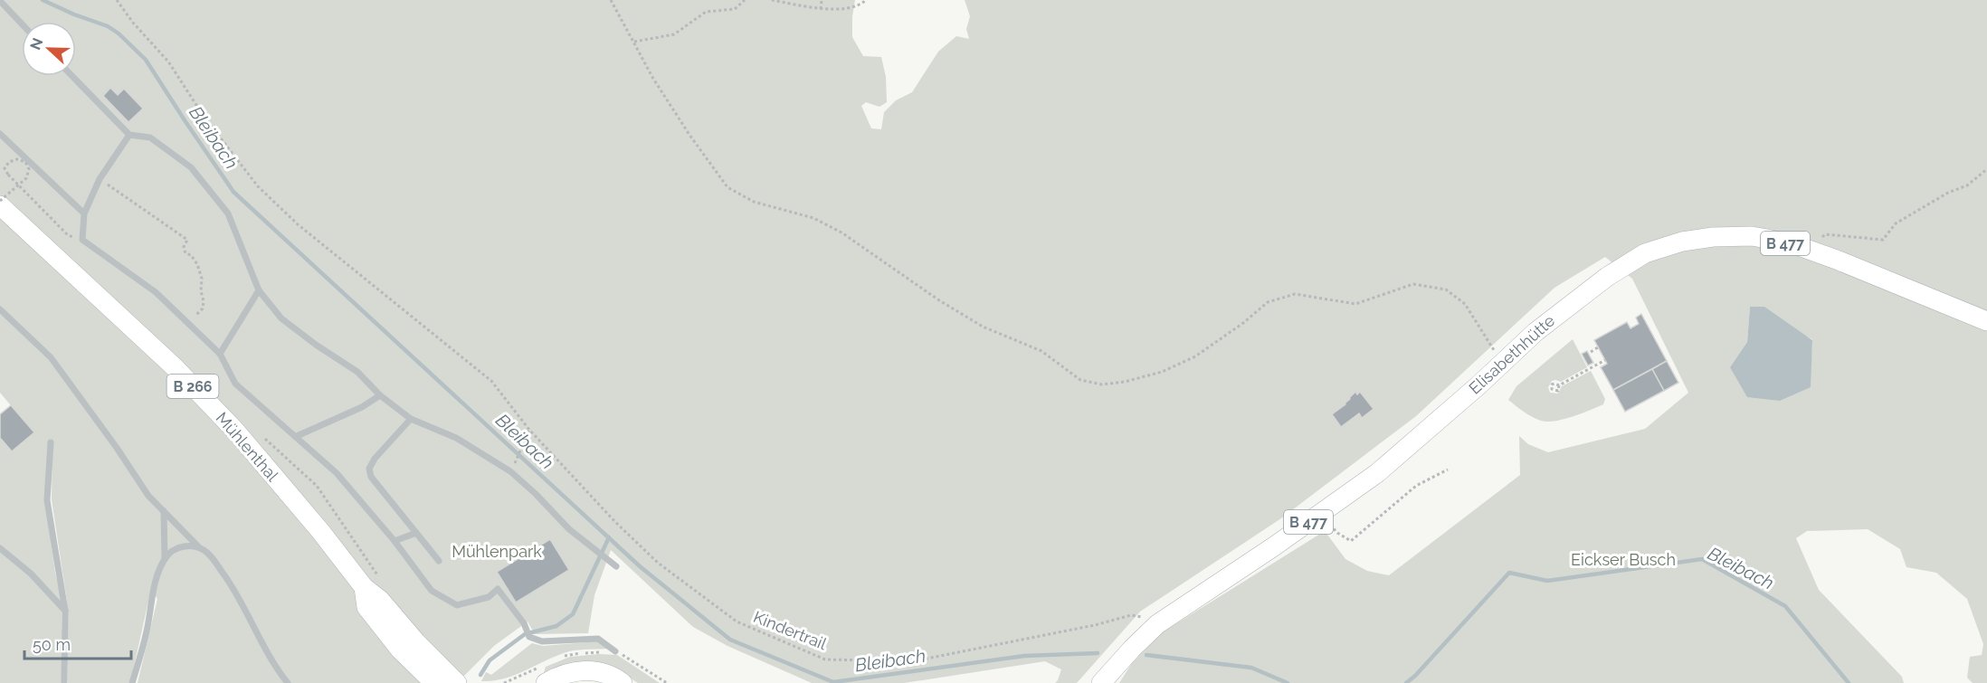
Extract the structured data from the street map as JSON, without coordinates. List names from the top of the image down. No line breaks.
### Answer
{"streets":{"main road":["B 477","Elisabethhütte","B 266","Mühlenthal"],"path":["Kindertrail"]},"water":["Bleibach"],"parks":["Mühlenpark","Eickser Busch"],"scale_bar":"50 m","north":"left"}
